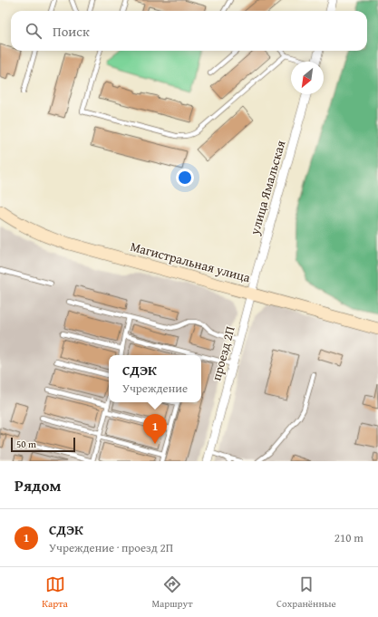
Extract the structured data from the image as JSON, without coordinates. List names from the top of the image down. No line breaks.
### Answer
{"streets":{"main road":["Магистральная улица"],"street":["улица Ямальская","проезд 2П"]},"crossings":[["улица Ямальская","Магистральная улица"],["улица Ямальская","проезд 2П"],["Магистральная улица","проезд 2П"]],"scale_bar":"50 m","north":"bottom left","page":{"search":"Поиск","popup":["СДЭК","Учреждение"],"pins":"1","scale":"50 m","heading":"Рядом","list":[{"mark":"1","name":"СДЭК","note":"Учреждение · проезд 2П","value":"210 m"}],"nav":["Карта","Маршрут","Сохранённые"]}}
